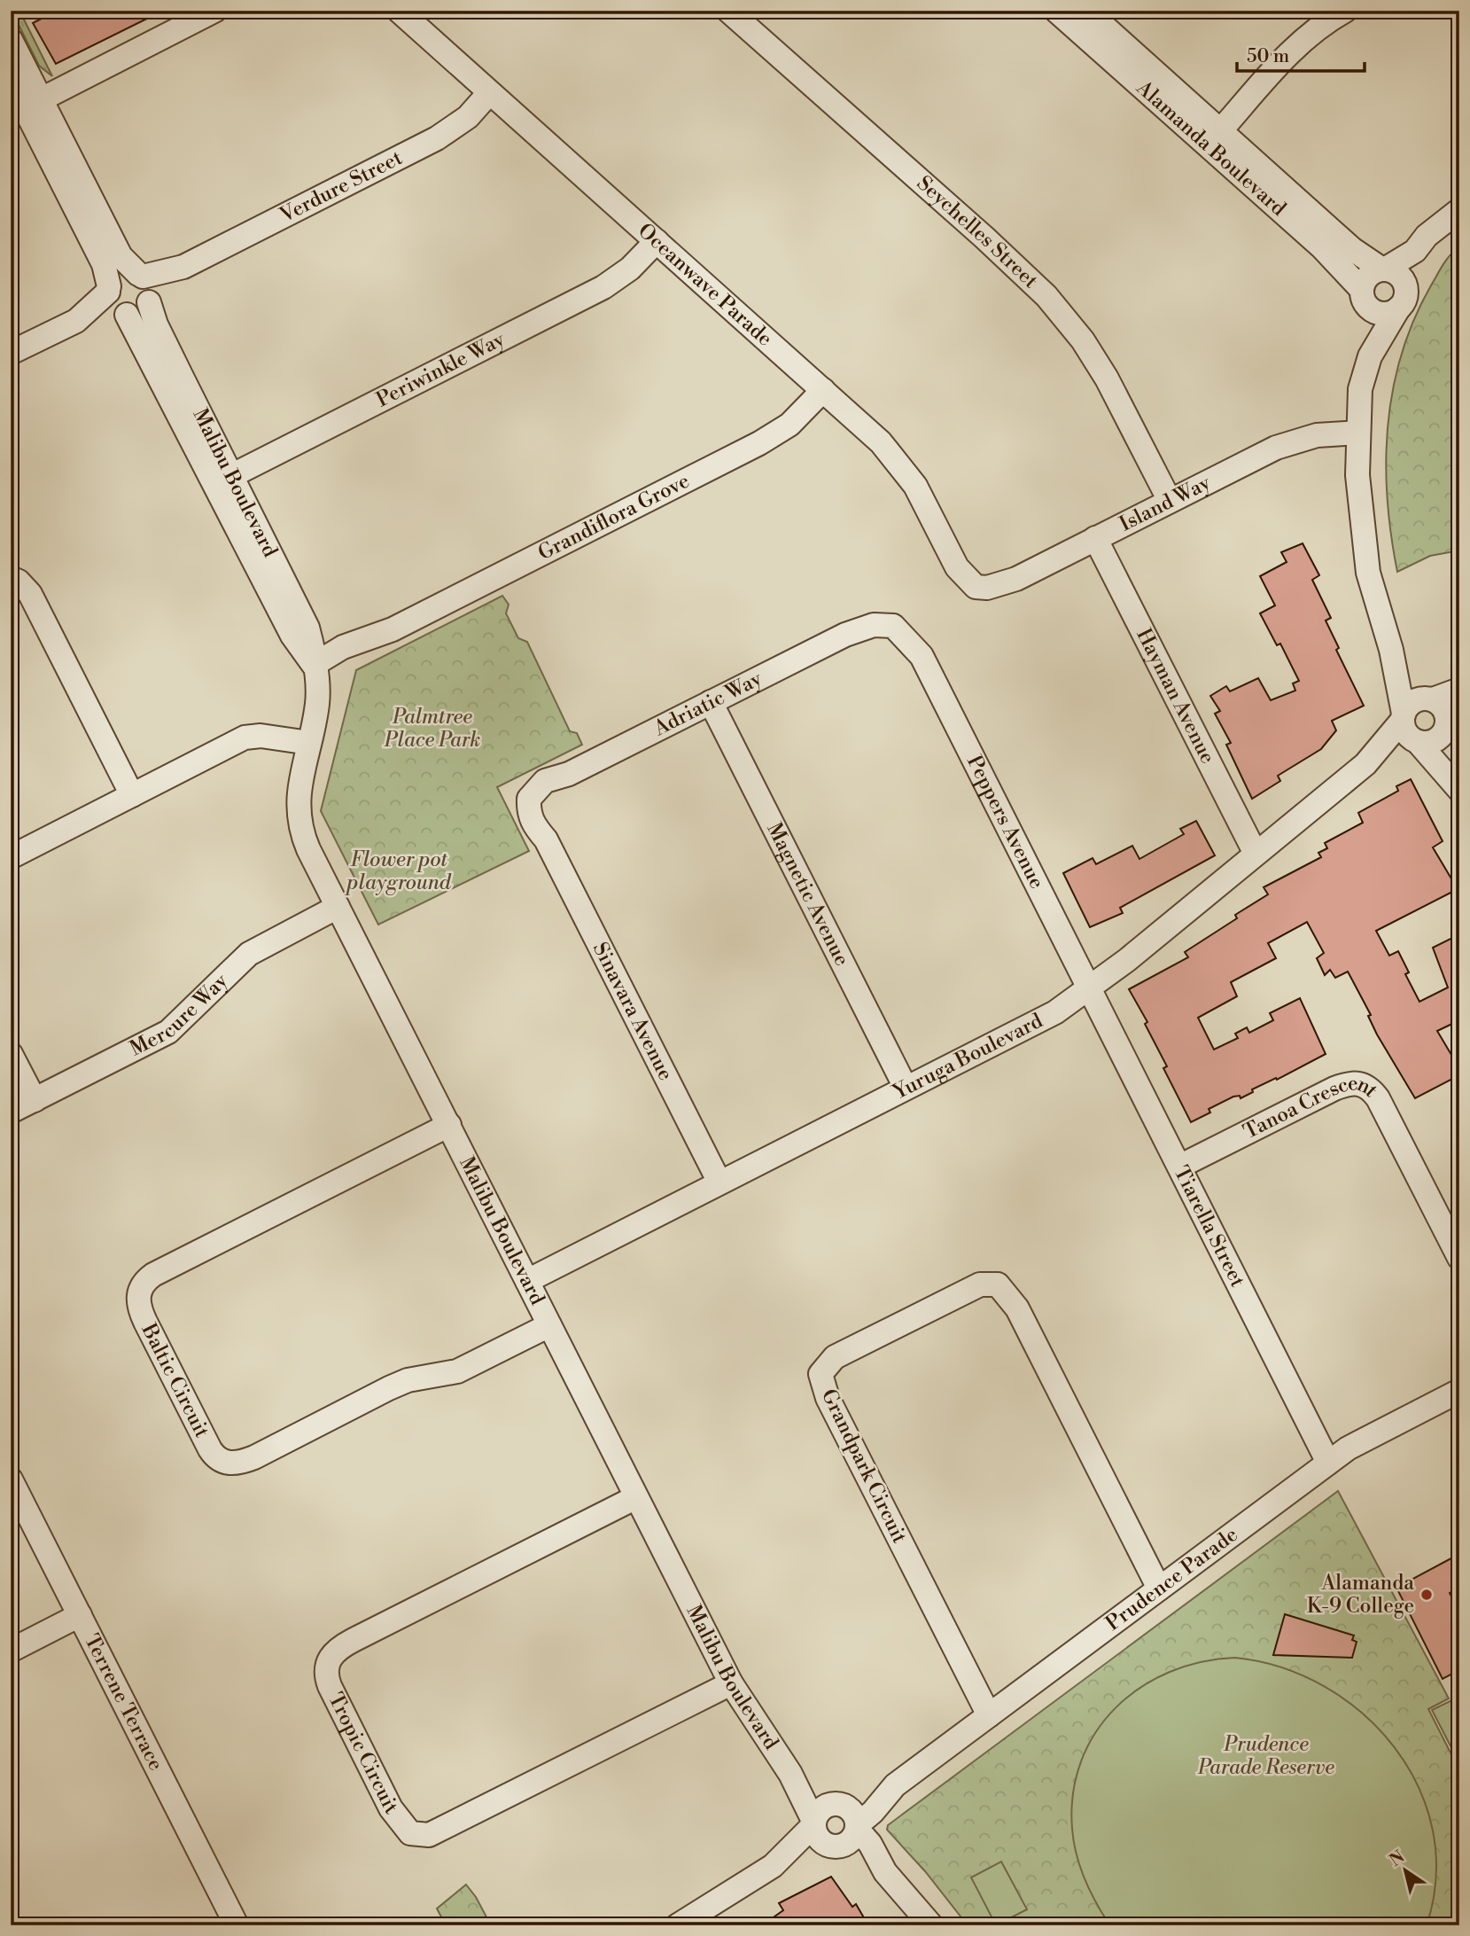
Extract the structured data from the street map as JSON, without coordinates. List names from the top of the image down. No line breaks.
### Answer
{"streets":{"street":["Alamanda Boulevard","Verdure Street","Seychelles Street","Oceanwave Parade","Periwinkle Way","Malibu Boulevard","Island Way","Grandiflora Grove","Hayman Avenue","Adriatic Way","Peppers Avenue","Magnetic Avenue","Sinavara Avenue","Mercure Way","Yuruga Boulevard","Tanoa Crescent","Tiarella Street","Baltic Circuit","Grandpark Circuit","Prudence Parade","Terrene Terrace","Tropic Circuit"]},"crossings":[["Verdure Street","Oceanwave Parade"],["Verdure Street","Malibu Boulevard"],["Seychelles Street","Island Way"],["Oceanwave Parade","Periwinkle Way"],["Oceanwave Parade","Island Way"],["Oceanwave Parade","Grandiflora Grove"],["Periwinkle Way","Malibu Boulevard"],["Malibu Boulevard","Grandiflora Grove"],["Malibu Boulevard","Mercure Way"],["Malibu Boulevard","Yuruga Boulevard"],["Malibu Boulevard","Baltic Circuit"],["Malibu Boulevard","Prudence Parade"],["Malibu Boulevard","Tropic Circuit"],["Island Way","Hayman Avenue"],["Hayman Avenue","Yuruga Boulevard"],["Adriatic Way","Peppers Avenue"],["Adriatic Way","Magnetic Avenue"],["Adriatic Way","Sinavara Avenue"],["Peppers Avenue","Yuruga Boulevard"],["Peppers Avenue","Tiarella Street"],["Magnetic Avenue","Yuruga Boulevard"],["Sinavara Avenue","Yuruga Boulevard"],["Yuruga Boulevard","Tiarella Street"],["Tanoa Crescent","Tiarella Street"],["Tiarella Street","Prudence Parade"],["Grandpark Circuit","Prudence Parade"]],"parks":["Palmtree Place Park","Flower pot playground","Prudence Parade Reserve"],"places":["Alamanda K-9 College"],"scale_bar":"50 m","north":"top left"}
